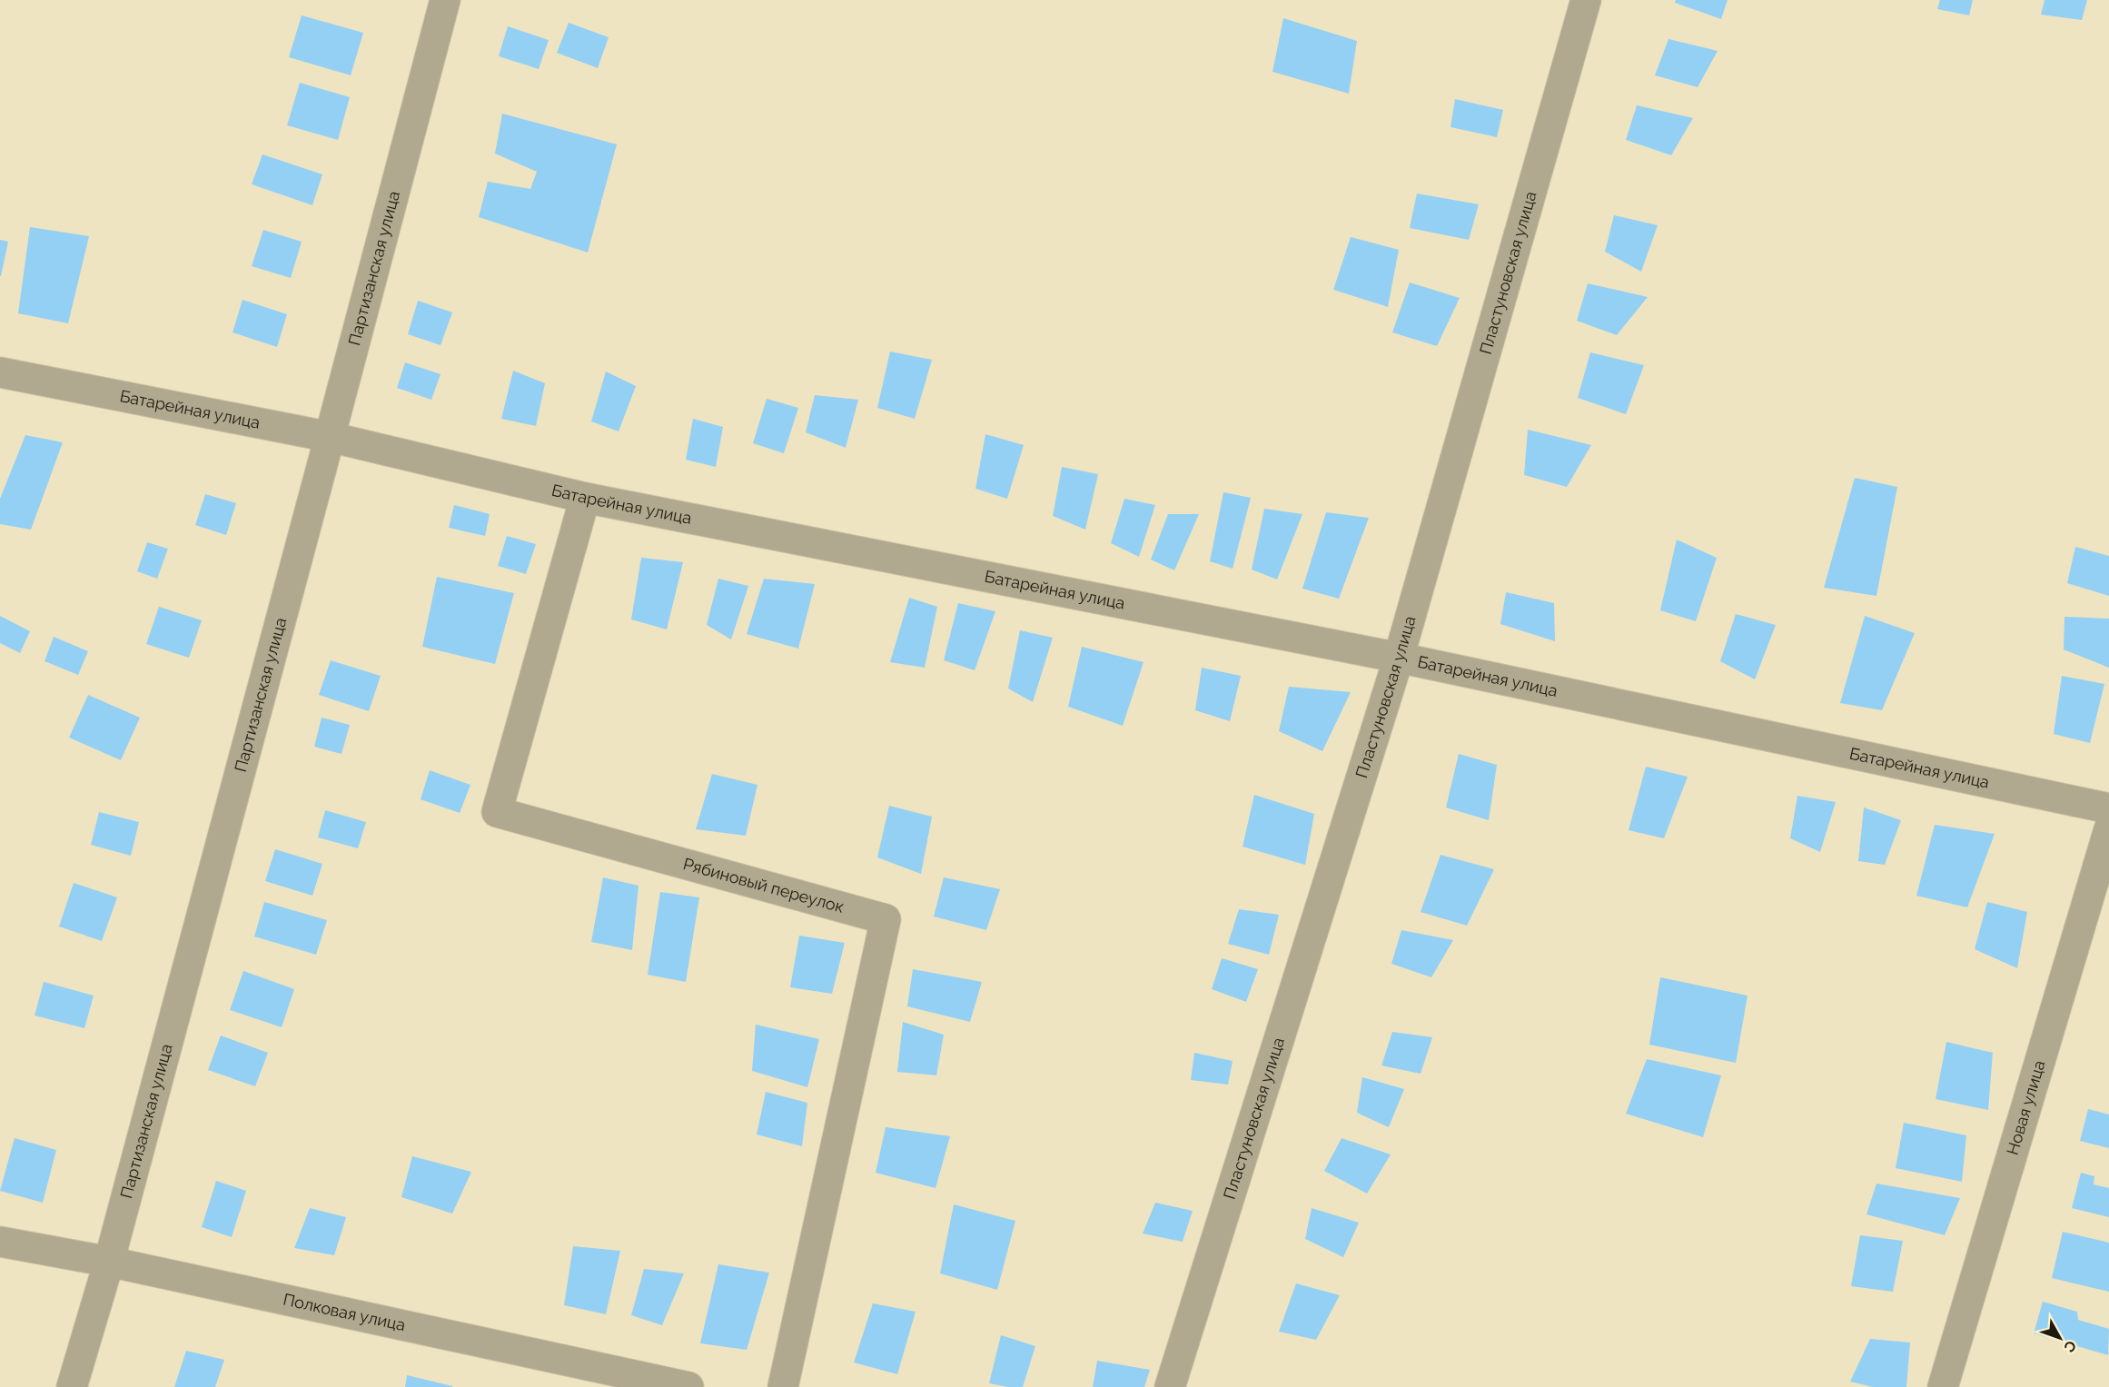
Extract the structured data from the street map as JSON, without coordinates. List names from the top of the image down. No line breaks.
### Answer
{"streets":{"street":["Партизанская улица","Пластуновская улица","Батарейная улица","Рябиновый переулок","Новая улица","Полковая улица"]},"crossings":[["Партизанская улица","Батарейная улица"],["Партизанская улица","Полковая улица"],["Пластуновская улица","Батарейная улица"],["Батарейная улица","Рябиновый переулок"]],"north":"bottom right"}
